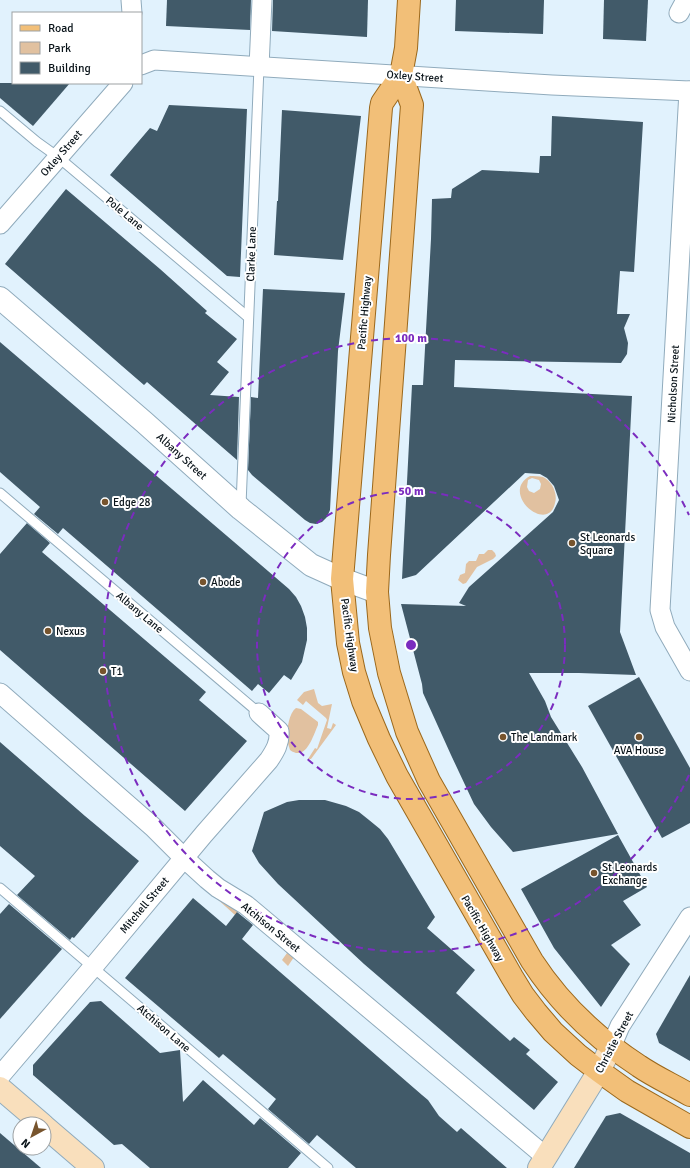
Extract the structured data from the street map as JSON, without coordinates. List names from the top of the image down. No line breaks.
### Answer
{"streets":{"main road":["Pacific Highway","Christie Street"],"street":["Oxley Street","Clarke Lane","Nicholson Street","Albany Street","Albany Lane","Mitchell Street","Atchison Street"],"lane":["Pole Lane","Atchison Lane"]},"crossings":[["Oxley Street","Pole Lane"],["Oxley Street","Clarke Lane"],["Oxley Street","Pacific Highway"],["Oxley Street","Nicholson Street"],["Pole Lane","Clarke Lane"],["Clarke Lane","Albany Street"],["Pacific Highway","Albany Street"],["Pacific Highway","Christie Street"],["Albany Lane","Mitchell Street"],["Mitchell Street","Atchison Street"],["Mitchell Street","Atchison Lane"],["Atchison Street","Christie Street"]],"places":["Edge 28","St Leonards Square","Abode","Nexus","T1","The Landmark","AVA House","St Leonards Exchange"],"legend":["Road","Park","Building"],"north":"bottom left","rings":["100 m","50 m"]}
